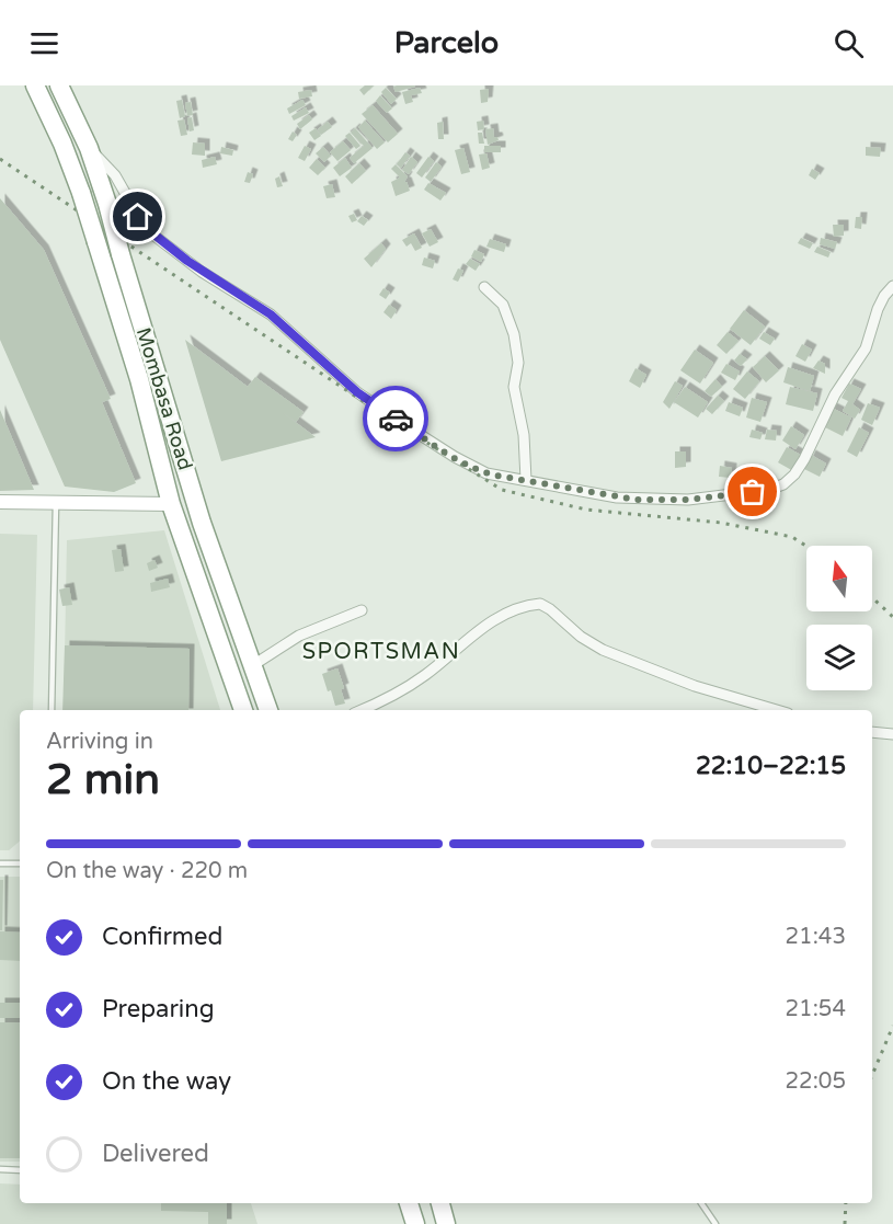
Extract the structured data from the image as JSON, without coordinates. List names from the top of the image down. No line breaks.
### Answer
{"streets":{"highway":["Mombasa Road"]},"districts":["SPORTSMAN"],"north":"top","page":{"header":"Parcelo","heading":["2 min","Arriving in","22:10–22:15"],"bar":"On the way · 220 m","list":[["Confirmed","21:43"],["Preparing","21:54"],["On the way","22:05"],"Delivered"]}}
